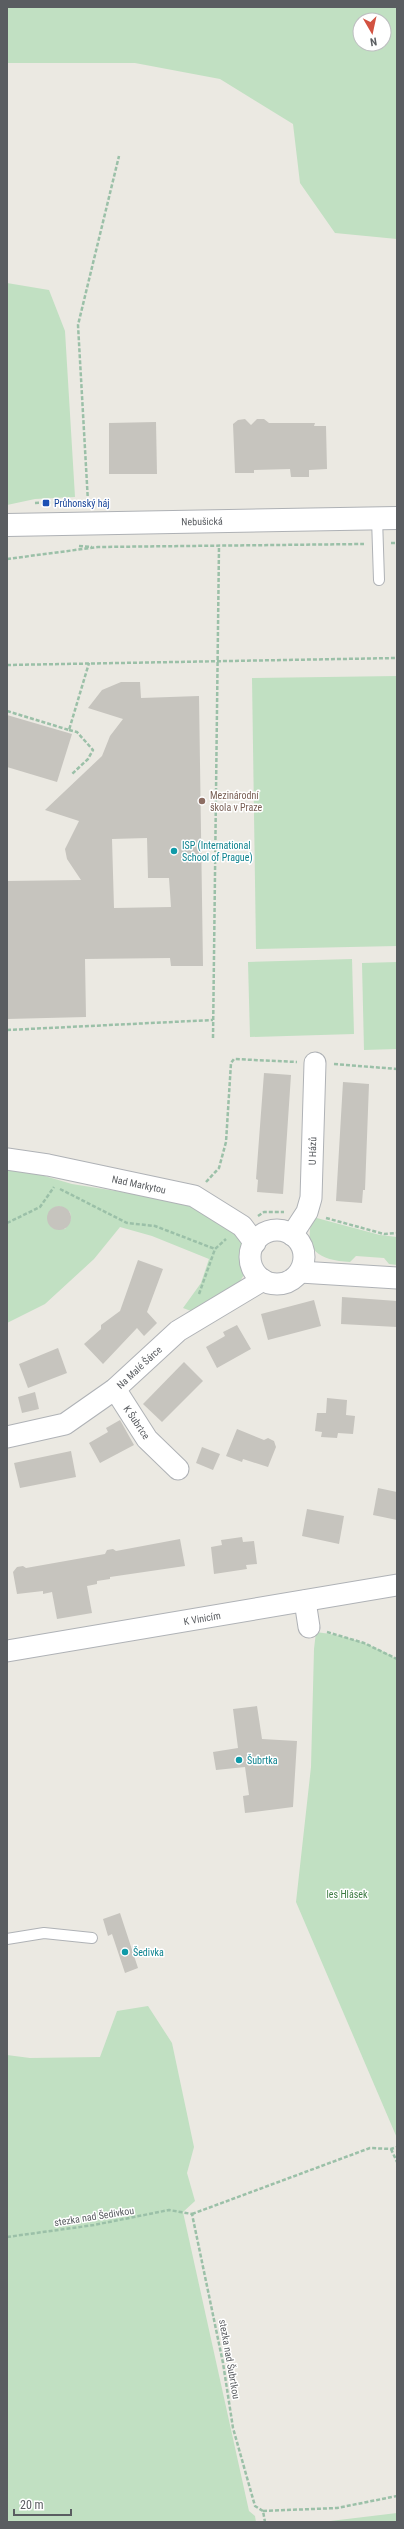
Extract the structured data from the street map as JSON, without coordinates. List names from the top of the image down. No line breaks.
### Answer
{"streets":{"street":["Nebušická","U Házů","Nad Markytou","Na Malé Šárce","K Šubrtce","K Vinicím"],"path":["stezka nad Šedivkou","stezka nad Šubrtkou"]},"crossings":[["U Házů","Nad Markytou"],["U Házů","Na Malé Šárce"],["Nad Markytou","Na Malé Šárce"],["Na Malé Šárce","K Šubrtce"],["stezka nad Šedivkou","stezka nad Šubrtkou"]],"parks":["les Hlásek"],"places":{"transit":["Průhonský háj"],"other":["Mezinárodní škola v Praze","ISP (International School of Prague)","Šubrtka","Šedivka"]},"scale_bar":"20 m","north":"bottom"}
